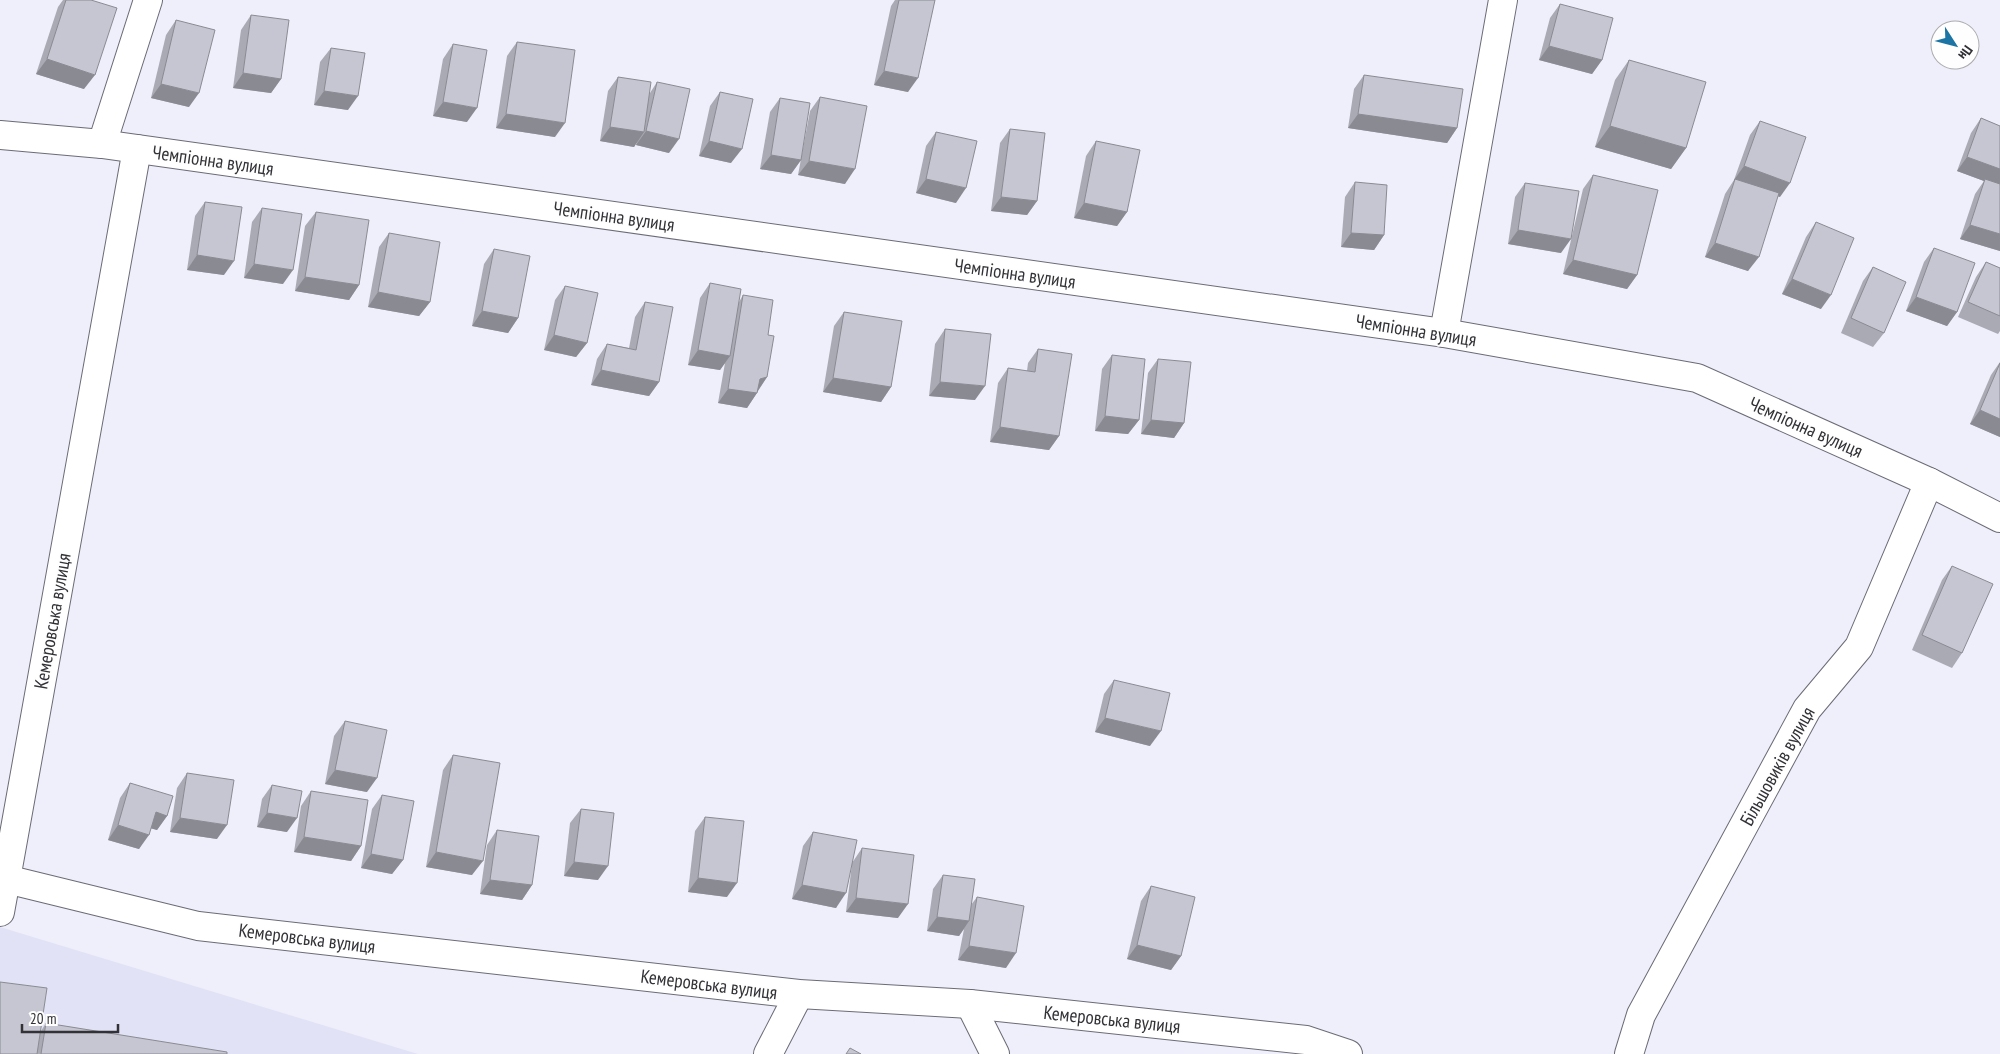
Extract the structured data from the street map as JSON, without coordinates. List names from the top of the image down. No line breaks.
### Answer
{"streets":{"street":["Чемпіонна вулиця","Кемеровська вулиця","Більшовиків вулиця"]},"crossings":[["Чемпіонна вулиця","Кемеровська вулиця"],["Чемпіонна вулиця","Більшовиків вулиця"]],"scale_bar":"20 m","north":"bottom right"}
